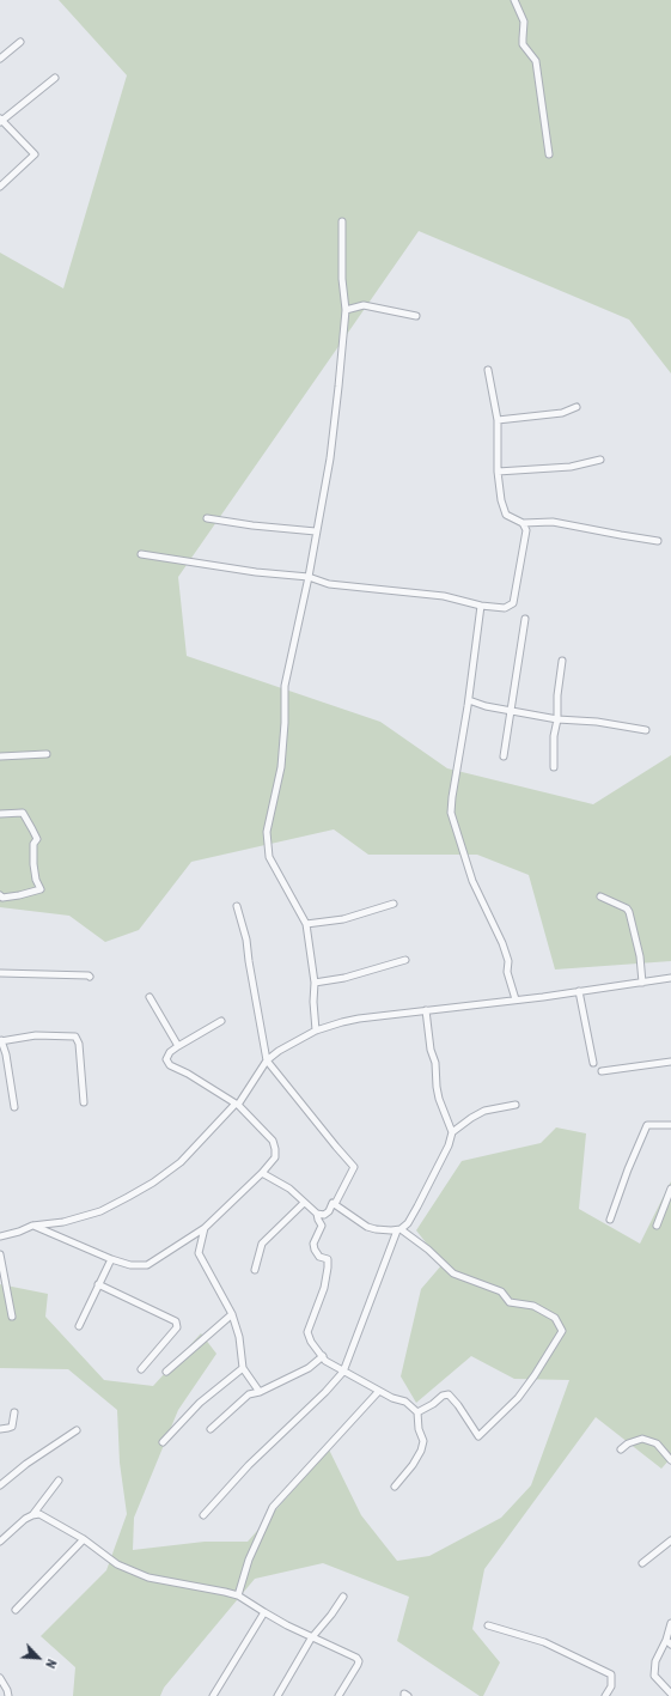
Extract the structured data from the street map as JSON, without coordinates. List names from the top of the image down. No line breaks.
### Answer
{"north":"bottom right"}
